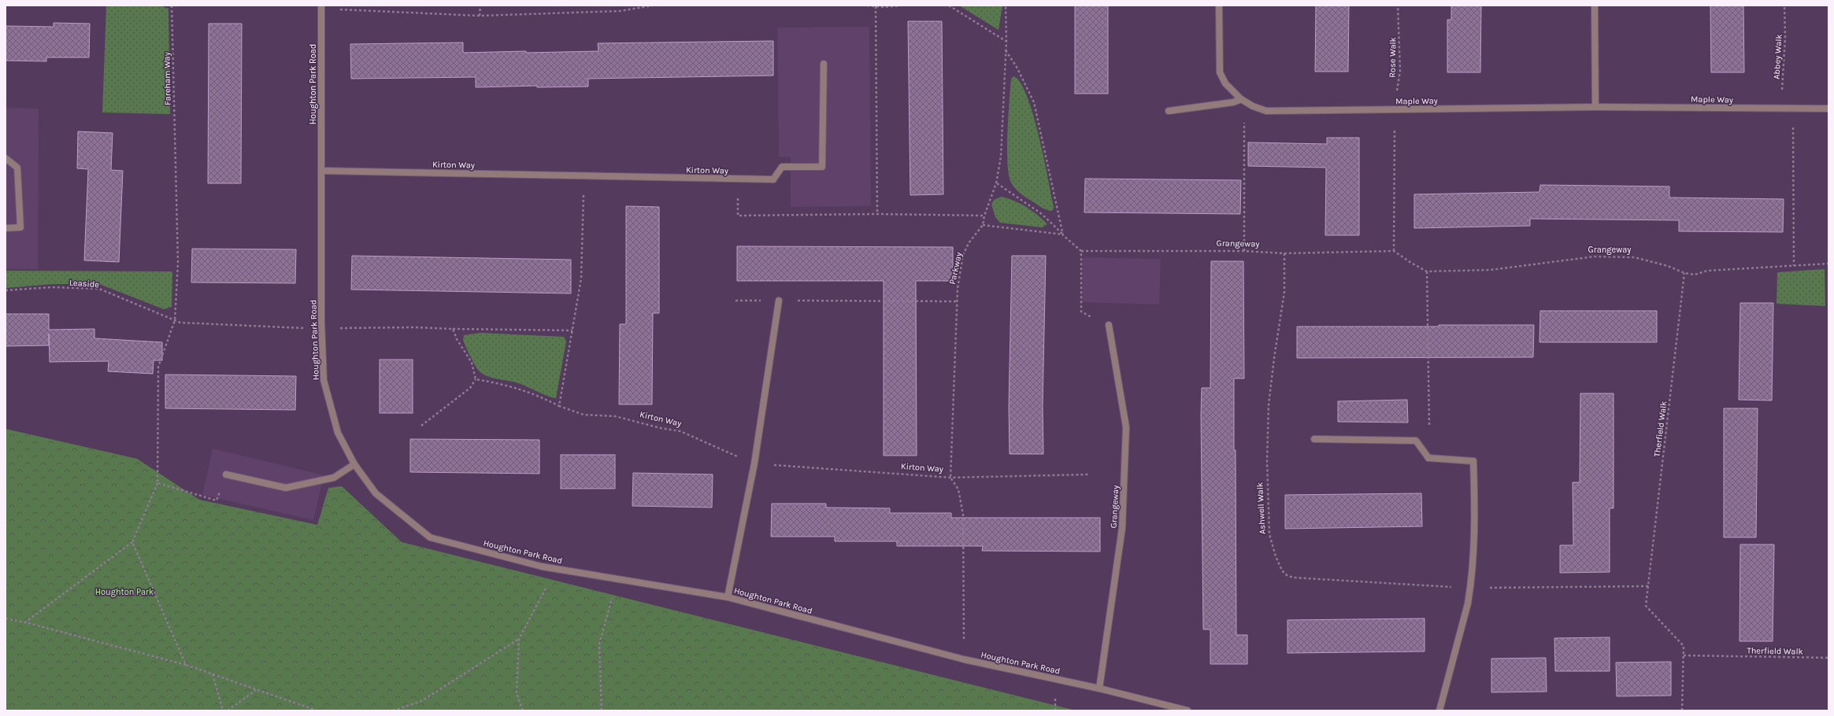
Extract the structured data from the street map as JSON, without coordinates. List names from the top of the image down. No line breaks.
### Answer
{"streets":{"street":["Houghton Park Road","Maple Way","Kirton Way","Grangeway"],"path":["Abbey Walk","Rose Walk","Fareham Way","Parkway","Leaside","Therfield Walk","Ashwell Walk"]},"crossings":[["Abbey Walk","Maple Way"],["Rose Walk","Maple Way"],["Fareham Way","Leaside"],["Houghton Park Road","Kirton Way"],["Houghton Park Road","Grangeway"],["Houghton Park Road","Leaside"],["Kirton Way","Parkway"],["Grangeway","Therfield Walk"],["Grangeway","Ashwell Walk"]],"parks":["Houghton Park"]}
